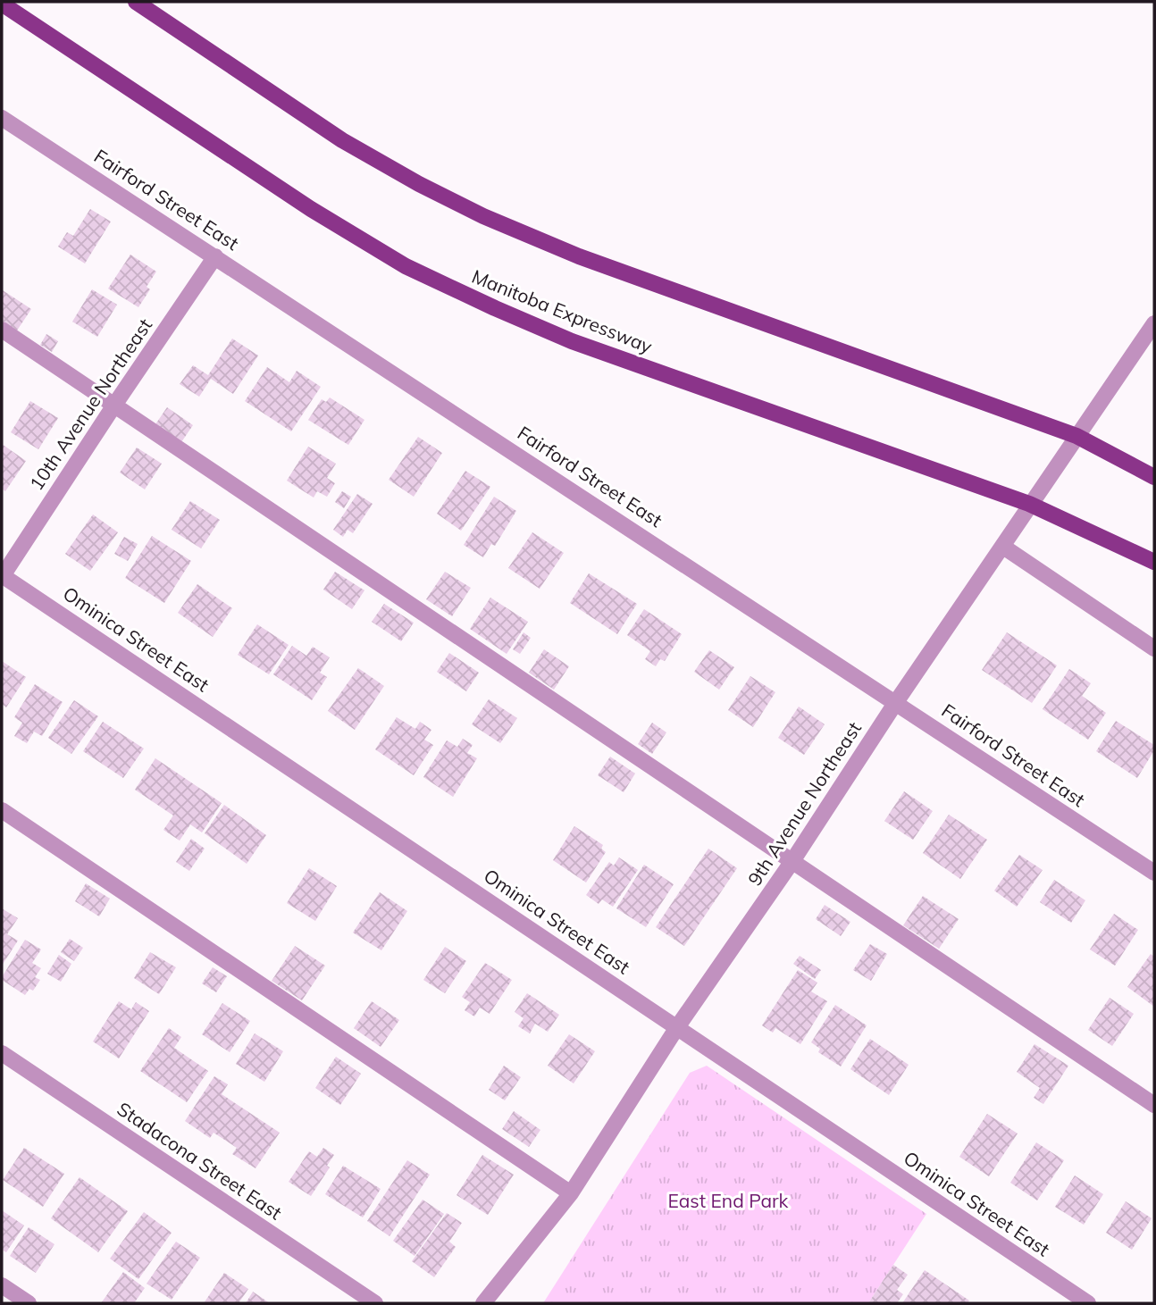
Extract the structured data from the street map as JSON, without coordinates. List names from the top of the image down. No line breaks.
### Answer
{"streets":{"main road":["Manitoba Expressway"],"street":["Fairford Street East","10th Avenue Northeast","Ominica Street East","9th Avenue Northeast","Stadacona Street East"]},"crossings":[["Fairford Street East","10th Avenue Northeast"],["Fairford Street East","9th Avenue Northeast"],["Manitoba Expressway","9th Avenue Northeast"],["10th Avenue Northeast","Ominica Street East"],["Ominica Street East","9th Avenue Northeast"]],"parks":["East End Park"]}
